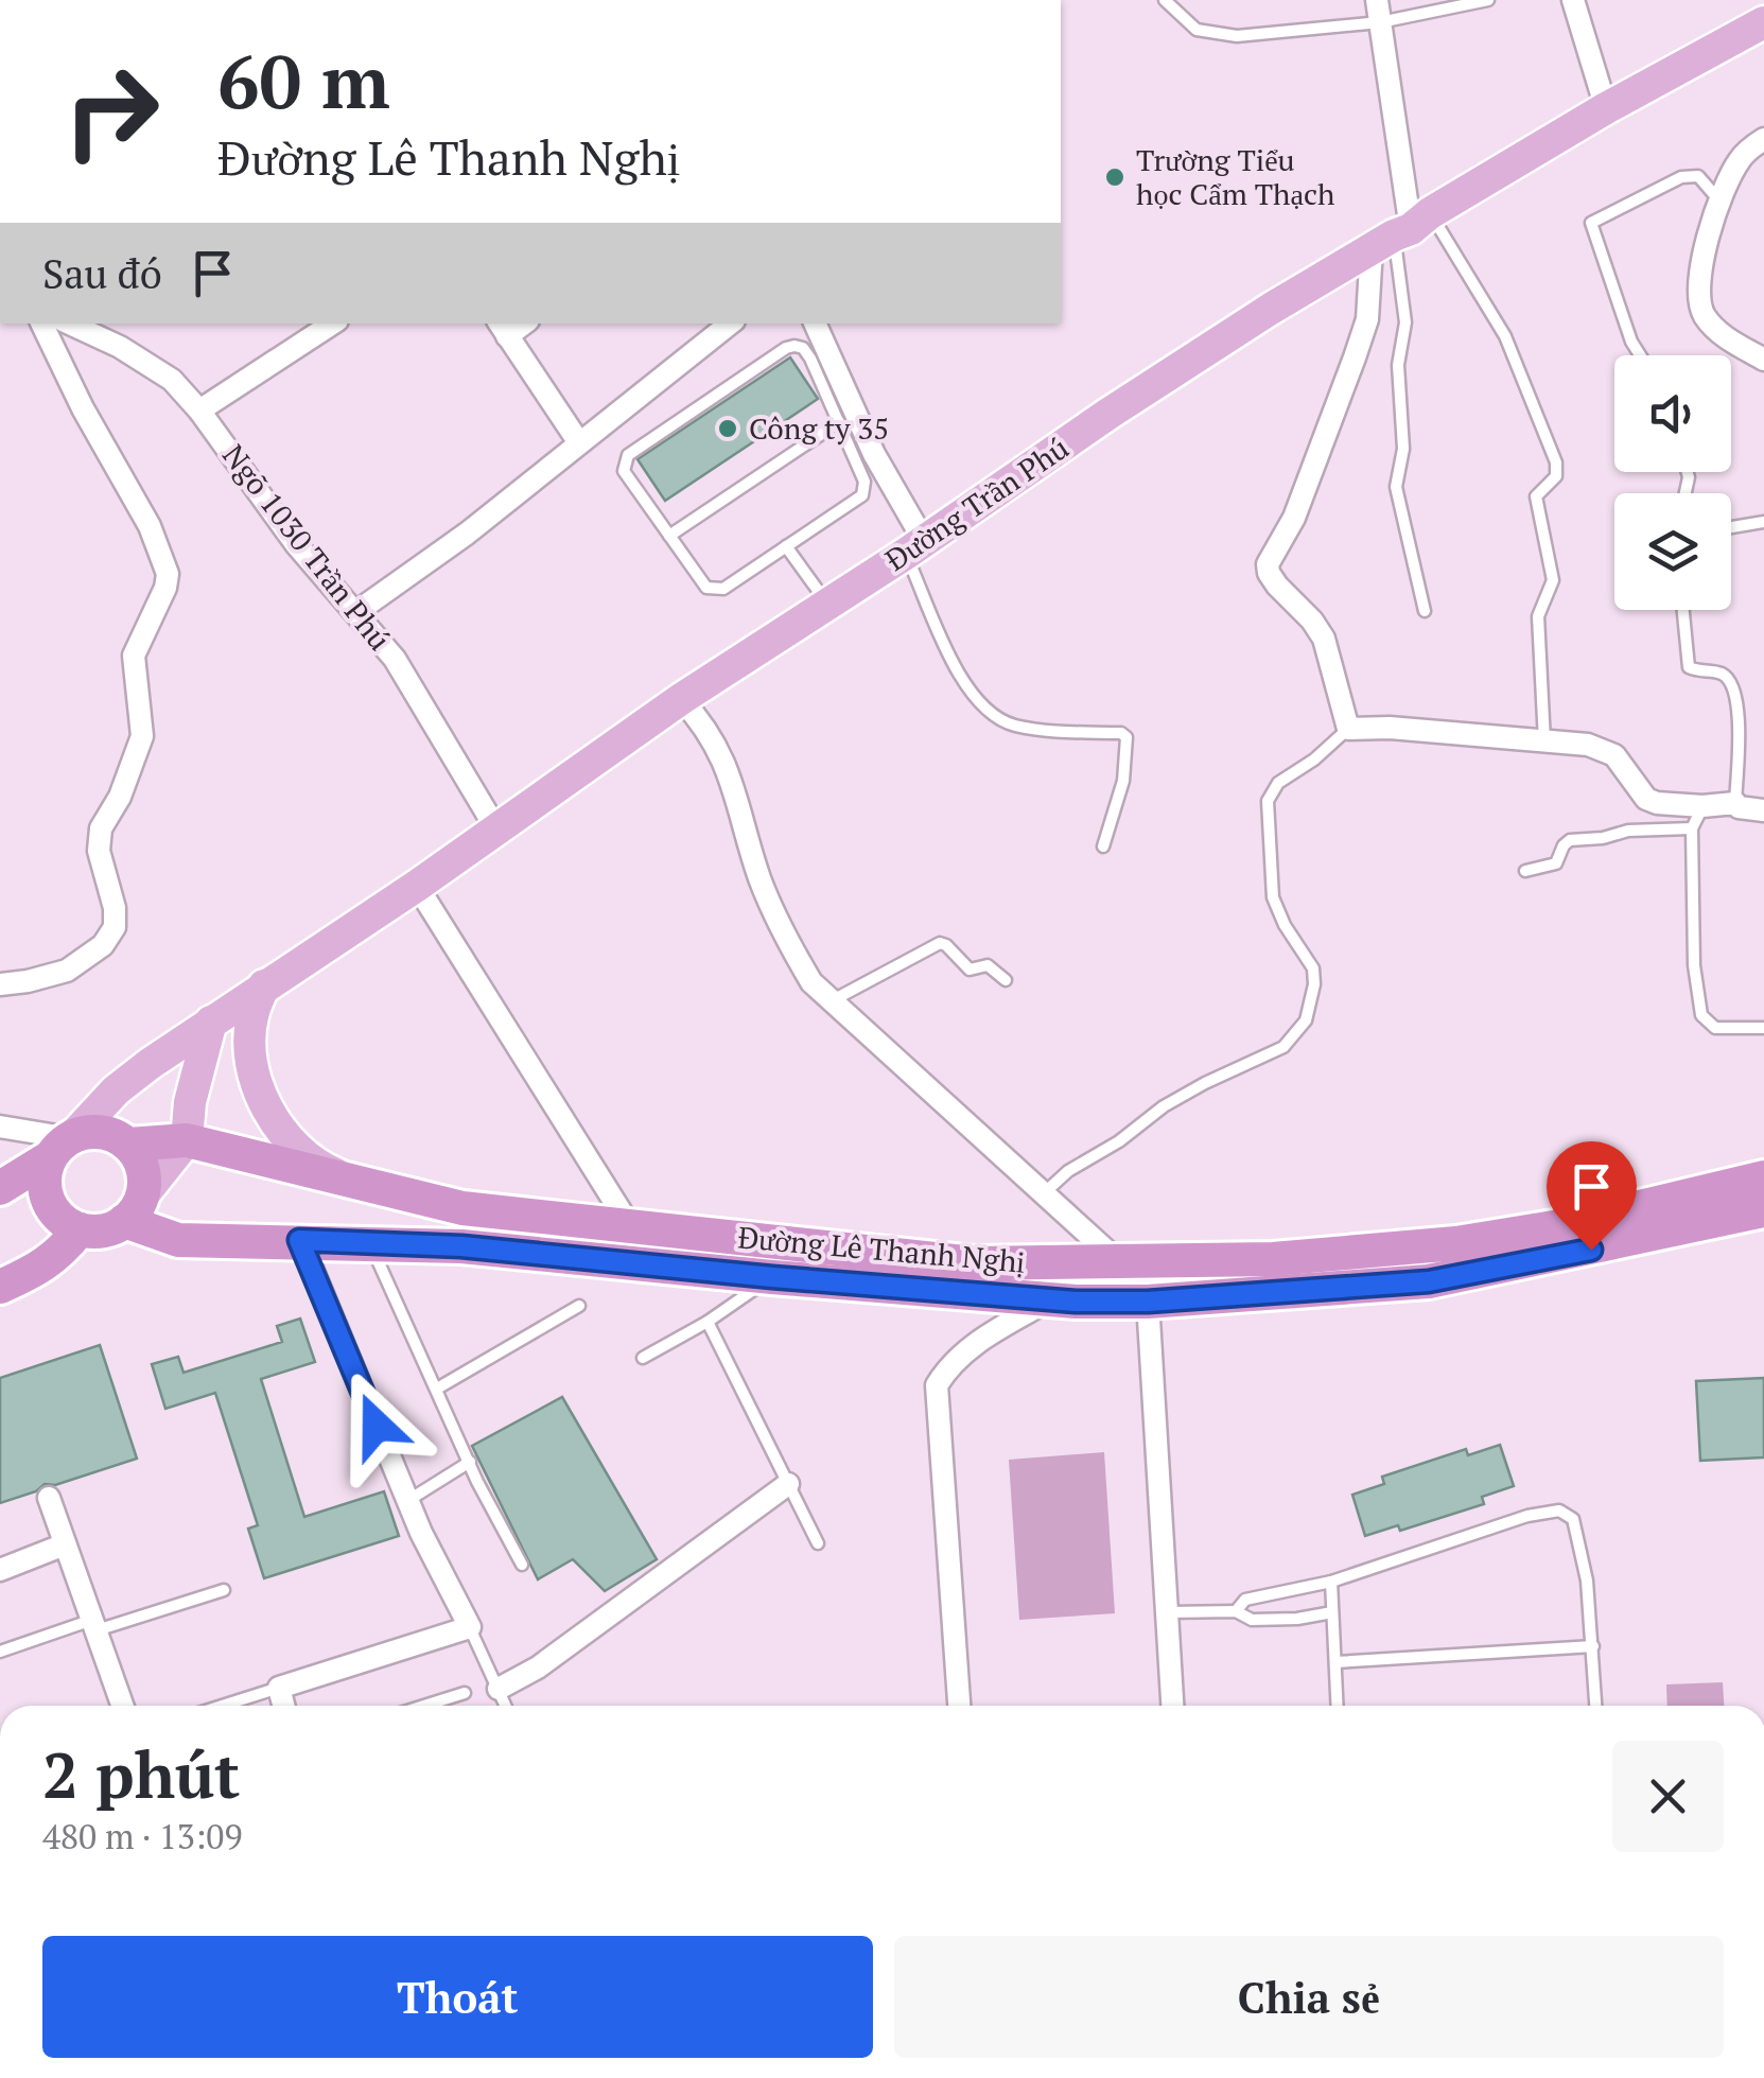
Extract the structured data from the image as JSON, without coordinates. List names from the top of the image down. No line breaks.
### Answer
{"streets":{"highway":["Đường Lê Thanh Nghị"],"main road":["Đường Trần Phú"],"street":["Ngõ 1030 Trần Phú"]},"crossings":[["Đường Trần Phú","Ngõ 1030 Trần Phú"],["Đường Trần Phú","Đường Lê Thanh Nghị"]],"places":["Trường Tiểu học Cẩm Thạch","Công ty 35"],"page":{"turn":["60 m","Đường Lê Thanh Nghị"],"then":"Sau đó","heading":["2 phút","480 m · 13:09"],"buttons":["Thoát","Chia sẻ"]}}
